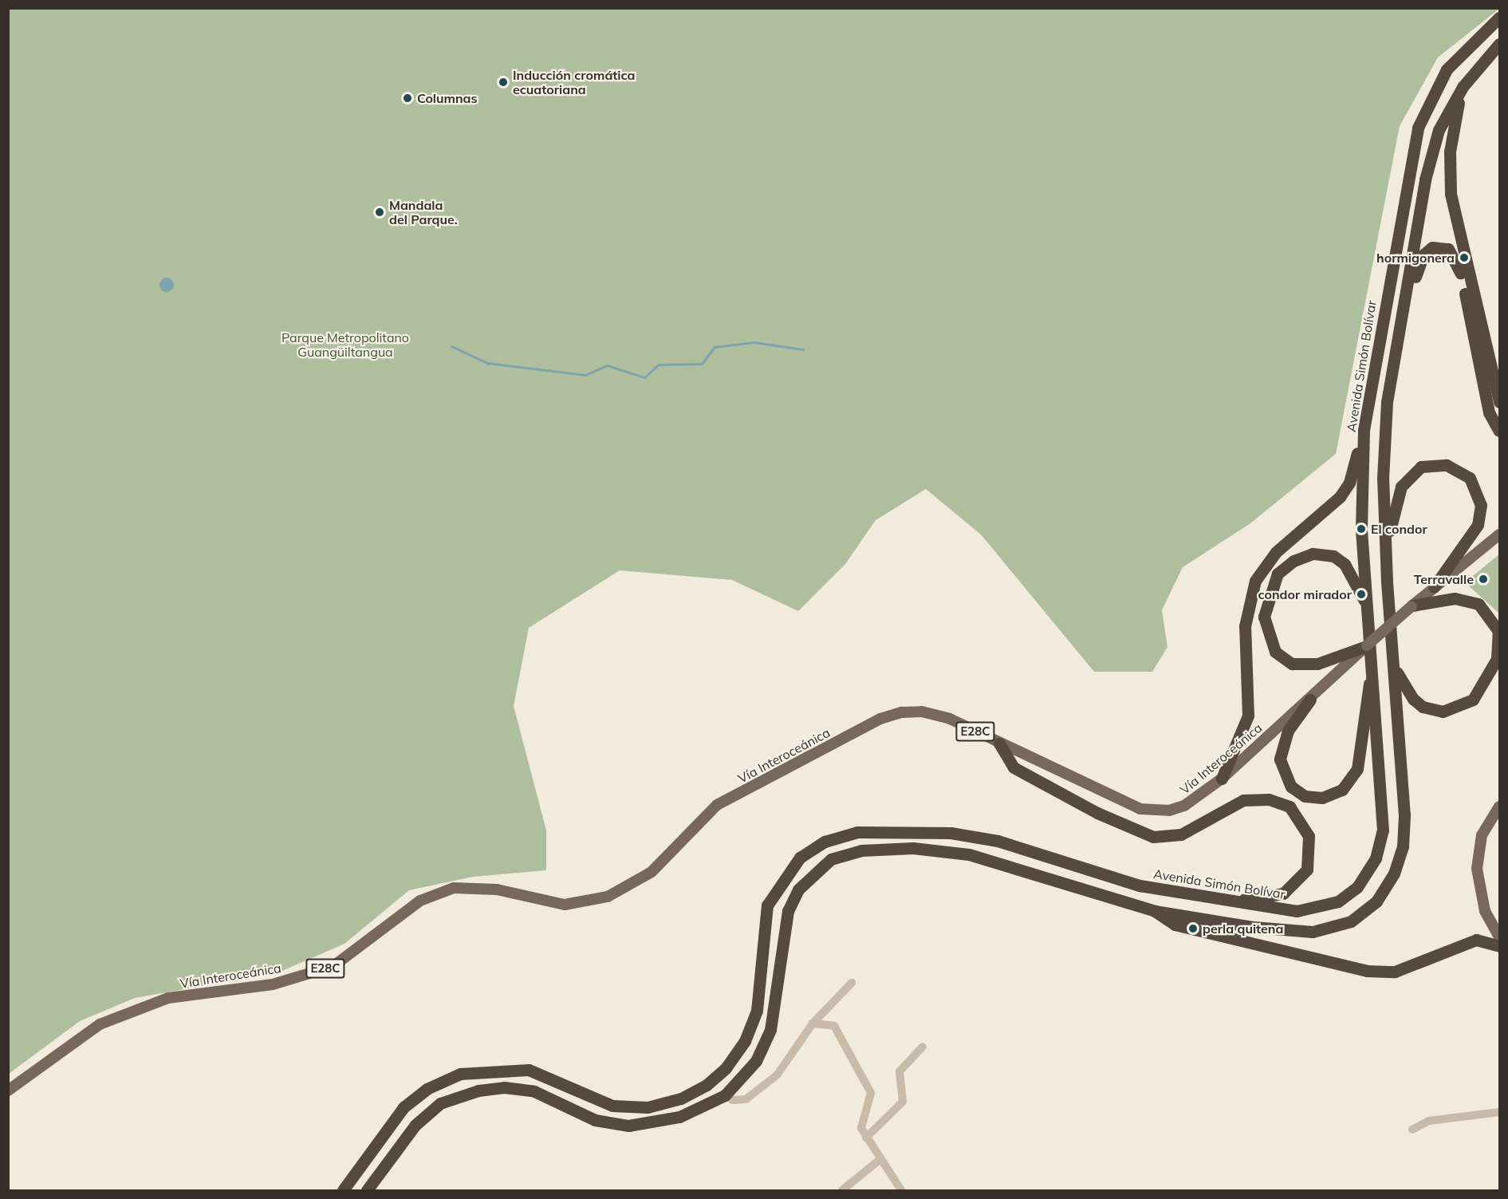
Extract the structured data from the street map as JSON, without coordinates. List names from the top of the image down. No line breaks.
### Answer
{"streets":{"highway":["Avenida Simón Bolívar"],"main road":["E28C","Vía Interoceánica"]},"parks":["Parque Metropolitano Guangüiltangua"],"places":["Inducción cromática ecuatoriana","Columnas","Mandala del Parque.","hormigonera","El condor","Terravalle","condor mirador","perla quitena"]}
